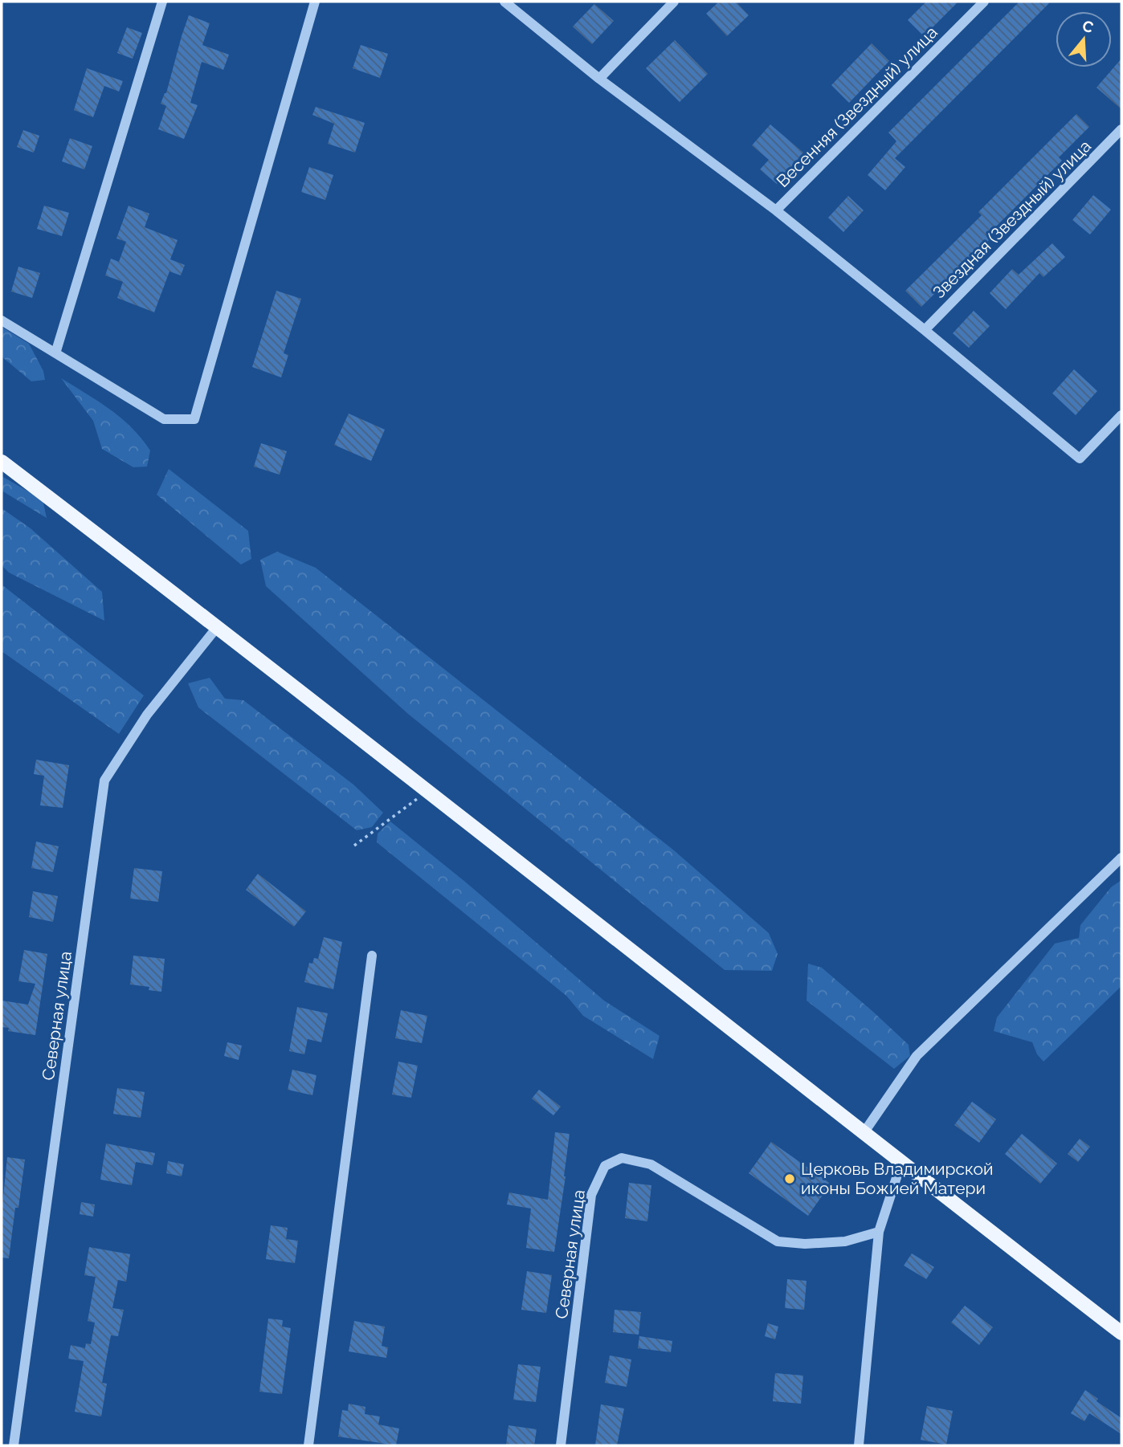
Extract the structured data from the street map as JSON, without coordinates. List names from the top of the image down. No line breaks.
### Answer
{"streets":{"street":["Весенняя (Звездный) улица","Звездная (Звездный) улица","Северная улица"]},"places":["Церковь Владимирской иконы Божией Матери"],"north":"top"}
